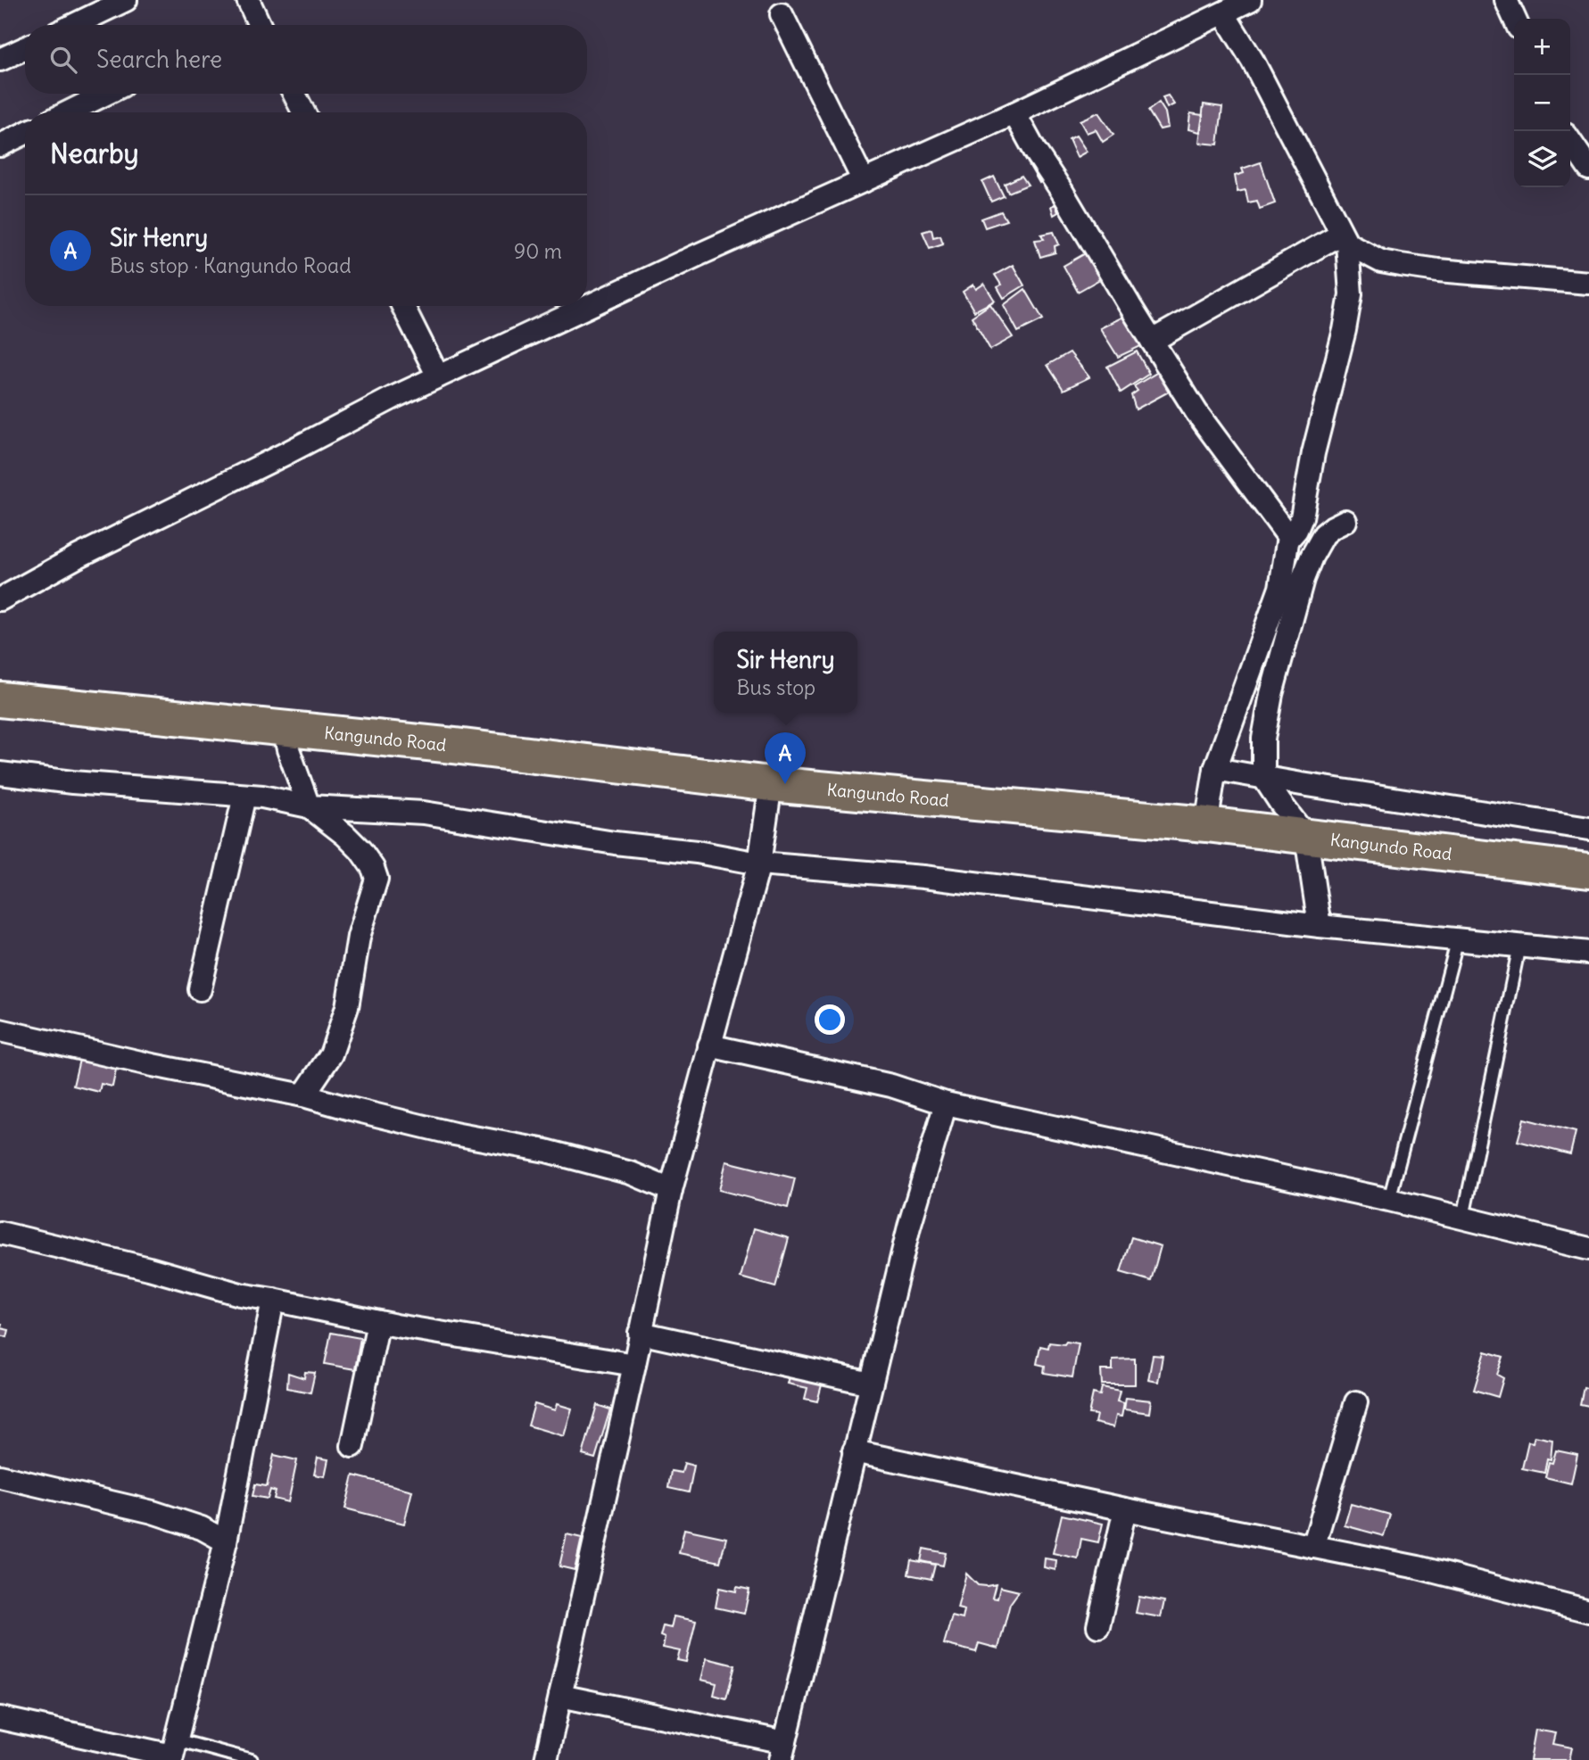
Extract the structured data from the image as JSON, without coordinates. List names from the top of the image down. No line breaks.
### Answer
{"streets":{"highway":["Kangundo Road"]},"page":{"map_buttons":["+","−"],"search":"Search here","heading":"Nearby","list":[{"mark":"A","name":"Sir Henry","note":"Bus stop · Kangundo Road","value":"90 m"}],"popup":["Sir Henry","Bus stop"],"pins":"A"}}
